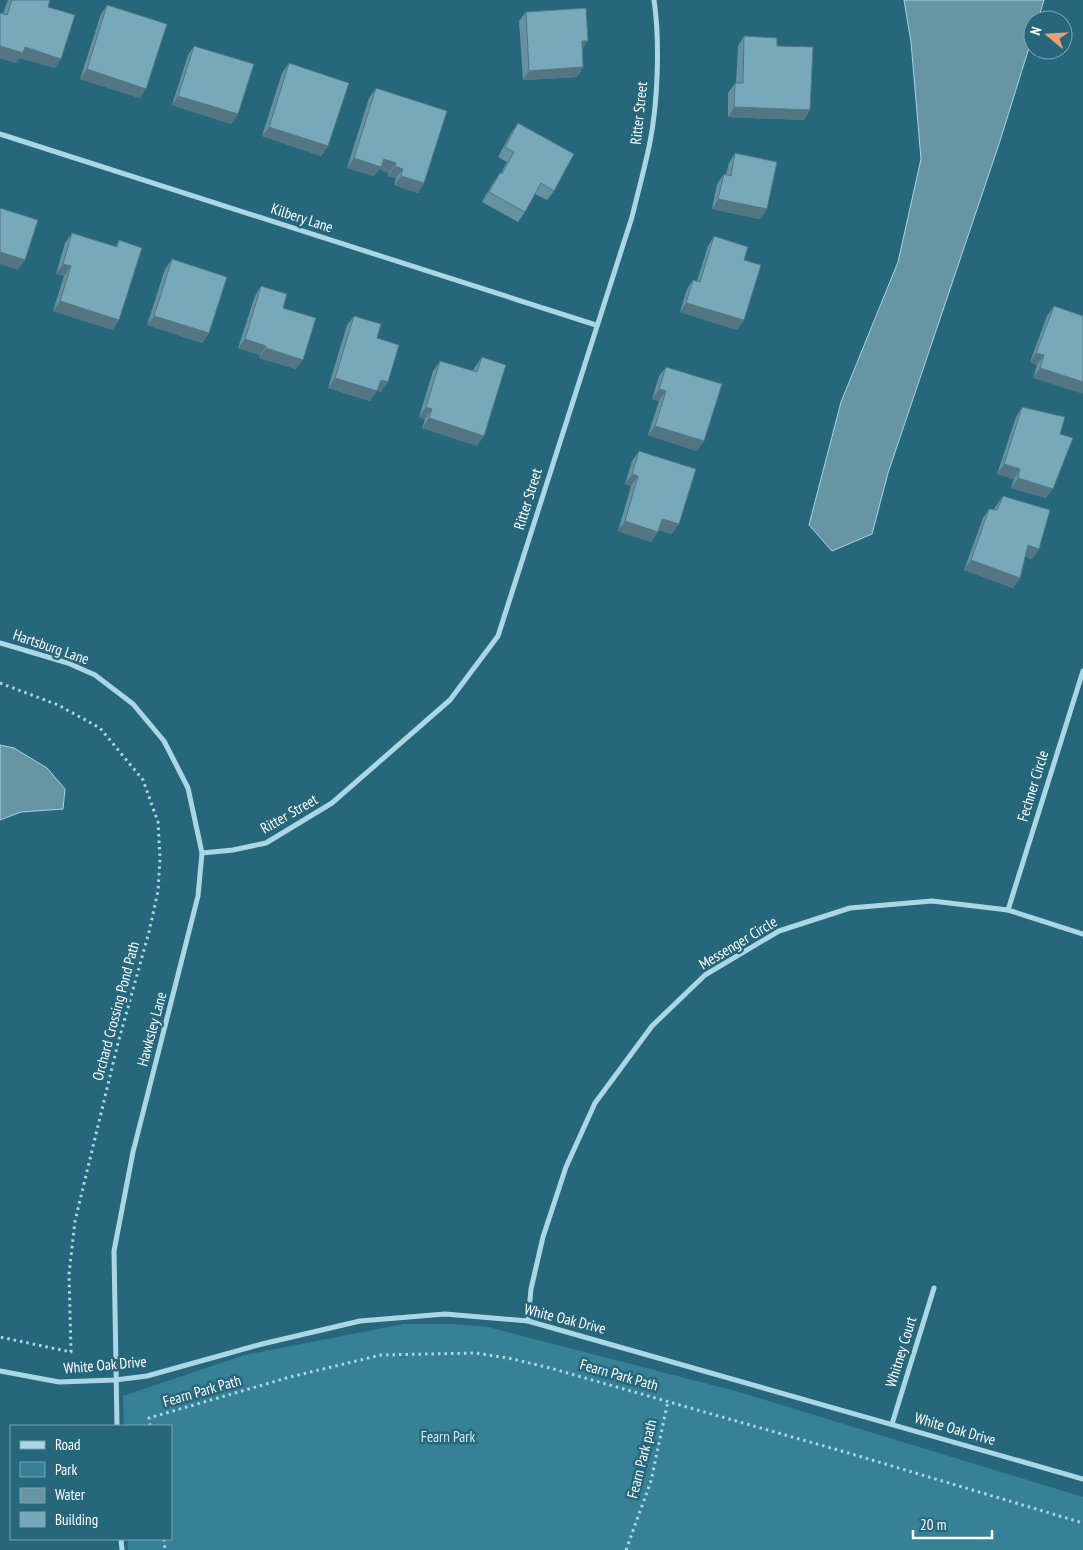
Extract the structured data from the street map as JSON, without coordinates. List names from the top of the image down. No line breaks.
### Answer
{"streets":{"street":["Ritter Street","Kilbery Lane","Hartsburg Lane","Fechner Circle","Messenger Circle","Hawksley Lane","White Oak Drive","Whitney Court"],"path":["Orchard Crossing Pond Path","Fearn Park Path","Fearn Park path"]},"crossings":[["Ritter Street","Kilbery Lane"],["Ritter Street","Hawksley Lane"],["Hartsburg Lane","Hawksley Lane"],["Fechner Circle","Messenger Circle"],["Messenger Circle","White Oak Drive"],["Hawksley Lane","White Oak Drive"],["White Oak Drive","Whitney Court"],["Fearn Park Path","Fearn Park path"]],"parks":["Fearn Park"],"legend":["Road","Park","Water","Building"],"scale_bar":"20 m","north":"left"}
